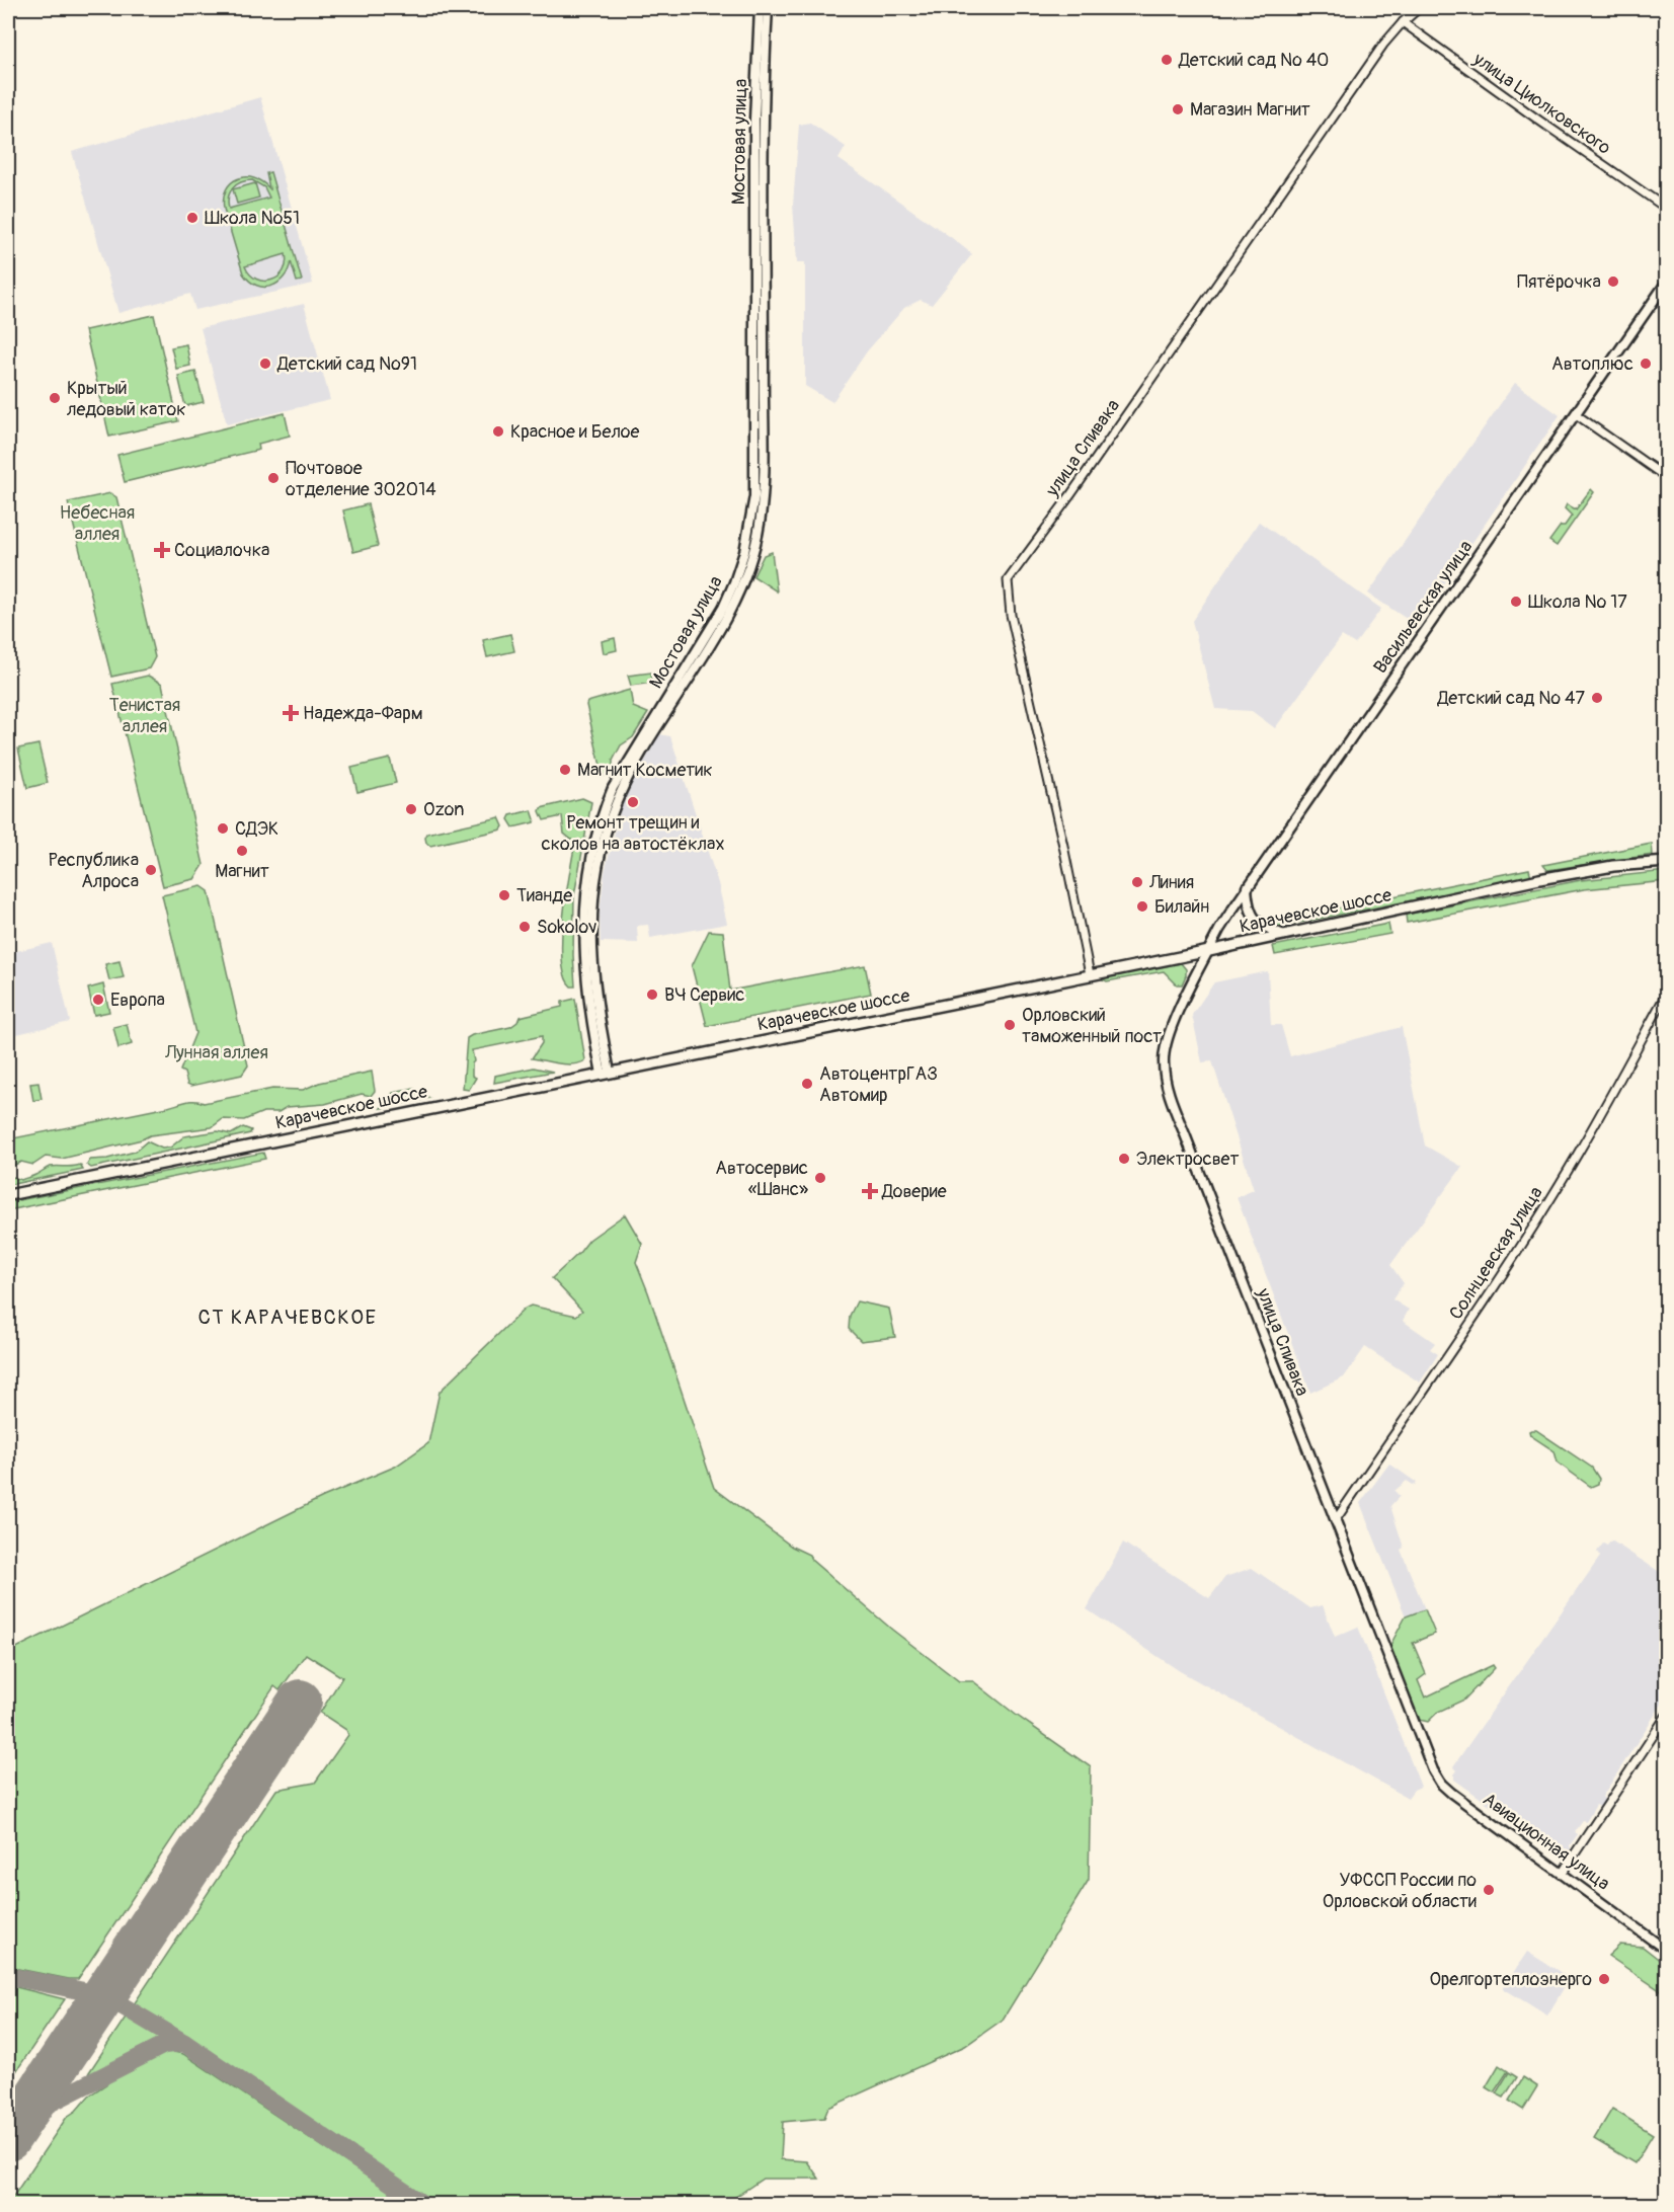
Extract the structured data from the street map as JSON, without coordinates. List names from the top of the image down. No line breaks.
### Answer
{"streets":{"highway":["Карачевское шоссе"],"main road":["Мостовая улица","улица Спивака","Васильевская улица","Авиационная улица"],"street":["улица Циолковского","Солнцевская улица"]},"crossings":[["улица Циолковского","улица Спивака"],["Мостовая улица","Карачевское шоссе"],["улица Спивака","Васильевская улица"],["улица Спивака","Карачевское шоссе"],["улица Спивака","Солнцевская улица"],["улица Спивака","Авиационная улица"],["Васильевская улица","Карачевское шоссе"]],"districts":["СТ КАРАЧЕВСКОЕ"],"parks":["Небесная аллея","Тенистая аллея","Лунная аллея"],"places":{"other":["Детский сад № 40","Магазин Магнит","Школа №51","Пятёрочка","Детский сад №91","Автоплюс","Крытый ледовый каток","Красное и Белое","Почтовое отделение 302014","Школа № 17","Детский сад № 47","Магнит Косметик","Ремонт трещин и сколов на автостёклах","Ozon","СДЭК","Магнит","Республика Алроса","Линия","Тианде","Билайн","Sokolov","ВЧ Сервис","Европа","Орловский таможенный пост","АвтоцентрГАЗ Автомир","Электросвет","Автосервис «Шанс»","УФССП России по Орловской области","Орелгортеплоэнерго"],"health":["Социалочка","Надежда-Фарм","Доверие"]}}
